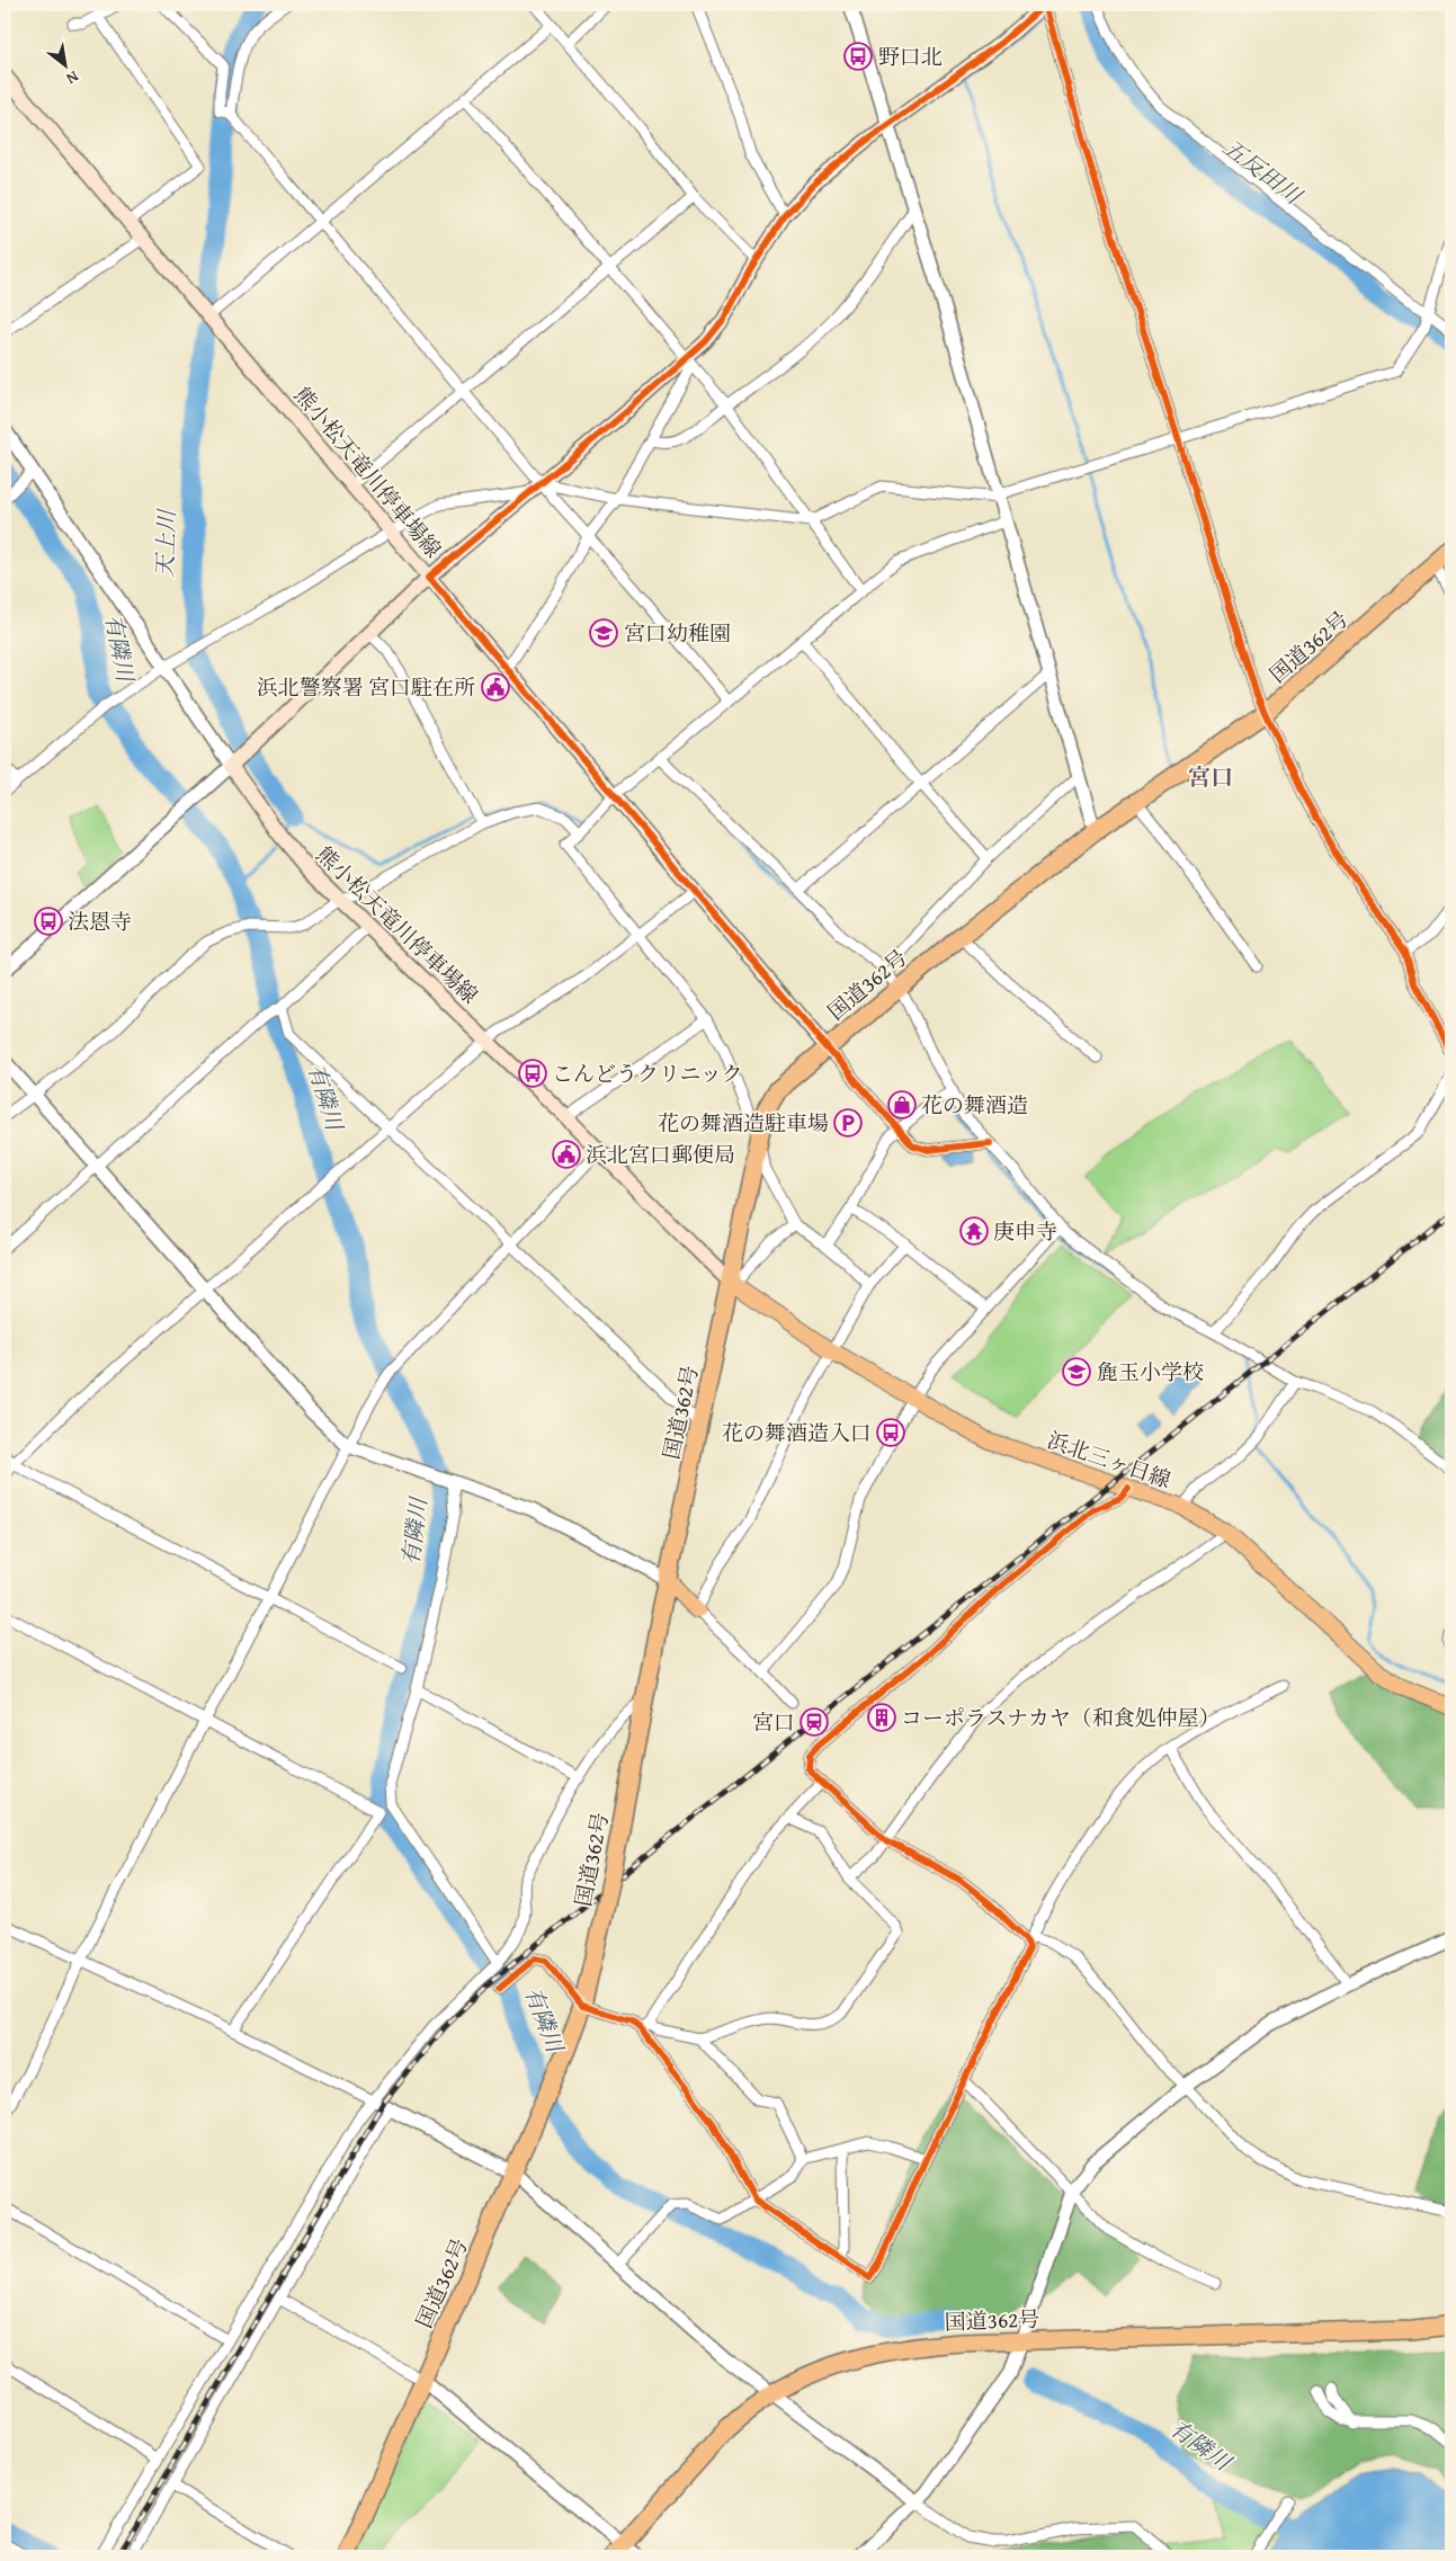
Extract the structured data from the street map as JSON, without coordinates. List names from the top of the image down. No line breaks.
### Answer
{"streets":{"highway":["国道362号"],"main road":["熊小松天竜川停車場線","浜北三ヶ日線"]},"crossings":[["熊小松天竜川停車場線","国道362号"],["熊小松天竜川停車場線","浜北三ヶ日線"],["国道362号","浜北三ヶ日線"]],"districts":["宮口"],"water":["五反田川","天上川","有隣川"],"places":{"bus stop":["野口北","法恩寺","こんどうクリニック","花の舞酒造入口"],"school or university":["宮口幼稚園","麁玉小学校"],"public building":["浜北警察署 宮口駐在所","浜北宮口郵便局"],"shop":["花の舞酒造"],"parking":["花の舞酒造駐車場"],"temple":["庚申寺"],"building":["コーポラスナカヤ（和食処仲屋）"],"station":["宮口"]},"north":"bottom right"}
